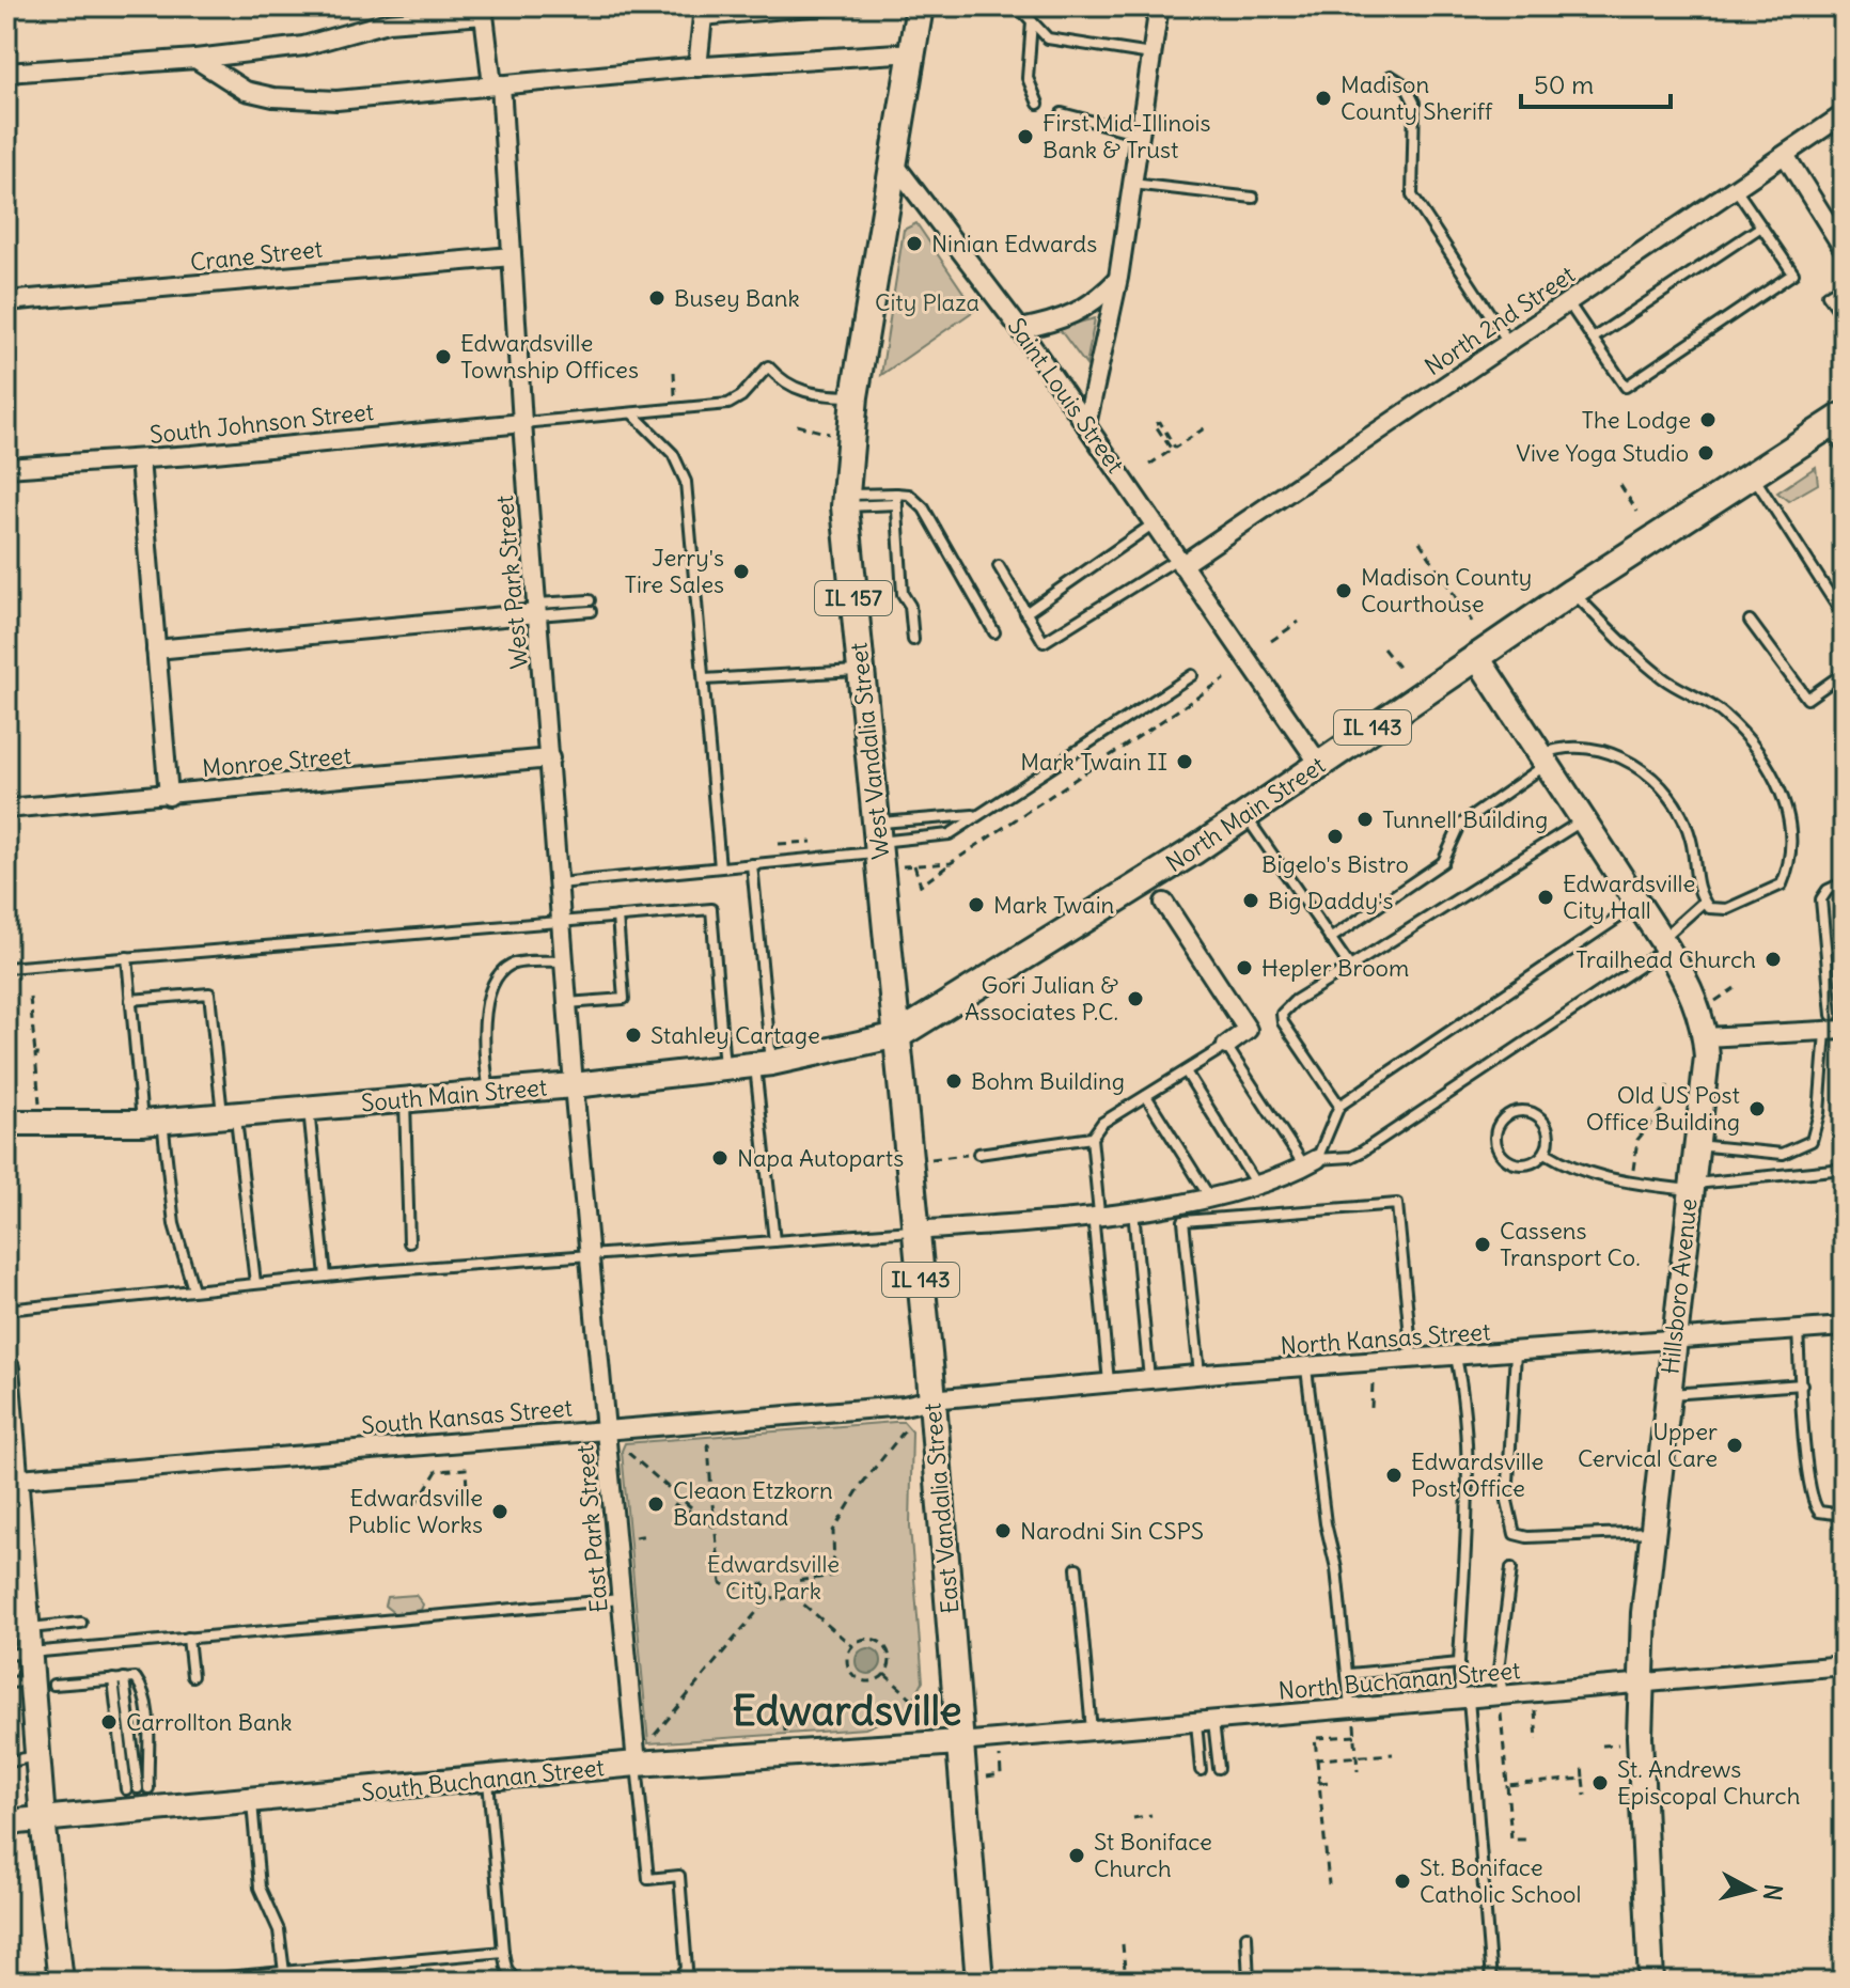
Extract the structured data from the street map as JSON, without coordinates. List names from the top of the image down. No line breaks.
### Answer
{"streets":{"main road":["IL 157","IL 143","West Vandalia Street","North Main Street","East Vandalia Street"],"street":["Crane Street","North 2nd Street","Saint Louis Street","South Johnson Street","West Park Street","Monroe Street","South Main Street","Hillsboro Avenue","North Kansas Street","South Kansas Street","East Park Street","North Buchanan Street","South Buchanan Street"]},"crossings":[["Crane Street","West Park Street"],["North 2nd Street","Saint Louis Street"],["Saint Louis Street","IL 157"],["Saint Louis Street","West Vandalia Street"],["Saint Louis Street","North Main Street"],["South Johnson Street","West Park Street"],["West Park Street","Monroe Street"],["West Park Street","South Main Street"],["West Park Street","East Park Street"],["IL 157","West Vandalia Street"],["West Vandalia Street","North Main Street"],["West Vandalia Street","South Main Street"],["West Vandalia Street","East Vandalia Street"],["North Main Street","South Main Street"],["North Main Street","Hillsboro Avenue"],["North Main Street","East Vandalia Street"],["South Main Street","East Vandalia Street"],["South Main Street","East Park Street"],["Hillsboro Avenue","North Kansas Street"],["Hillsboro Avenue","North Buchanan Street"],["North Kansas Street","South Kansas Street"],["North Kansas Street","East Vandalia Street"],["South Kansas Street","East Vandalia Street"],["South Kansas Street","East Park Street"],["East Vandalia Street","North Buchanan Street"],["East Vandalia Street","South Buchanan Street"],["East Park Street","South Buchanan Street"],["North Buchanan Street","South Buchanan Street"]],"districts":["Edwardsville"],"parks":["City Plaza","Edwardsville City Park"],"places":["Madison County Sheriff","First Mid-Illinois Bank & Trust","Ninian Edwards","Busey Bank","Edwardsville Township Offices","The Lodge","Vive Yoga Studio","Jerry's Tire Sales","Madison County Courthouse","Mark Twain II","Tunnell Building","Bigelo's Bistro","Edwardsville City Hall","Big Daddy's","Mark Twain","Trailhead Church","Hepler Broom","Gori Julian & Associates P.C.","Stahley Cartage","Bohm Building","Old US Post Office Building","Napa Autoparts","Cassens Transport Co.","Upper Cervical Care","Edwardsville Post Office","Cleaon Etzkorn Bandstand","Edwardsville Public Works","Narodni Sin CSPS","Carrollton Bank","St. Andrews Episcopal Church","St Boniface Church","St. Boniface Catholic School"],"scale_bar":"50 m","north":"right"}
